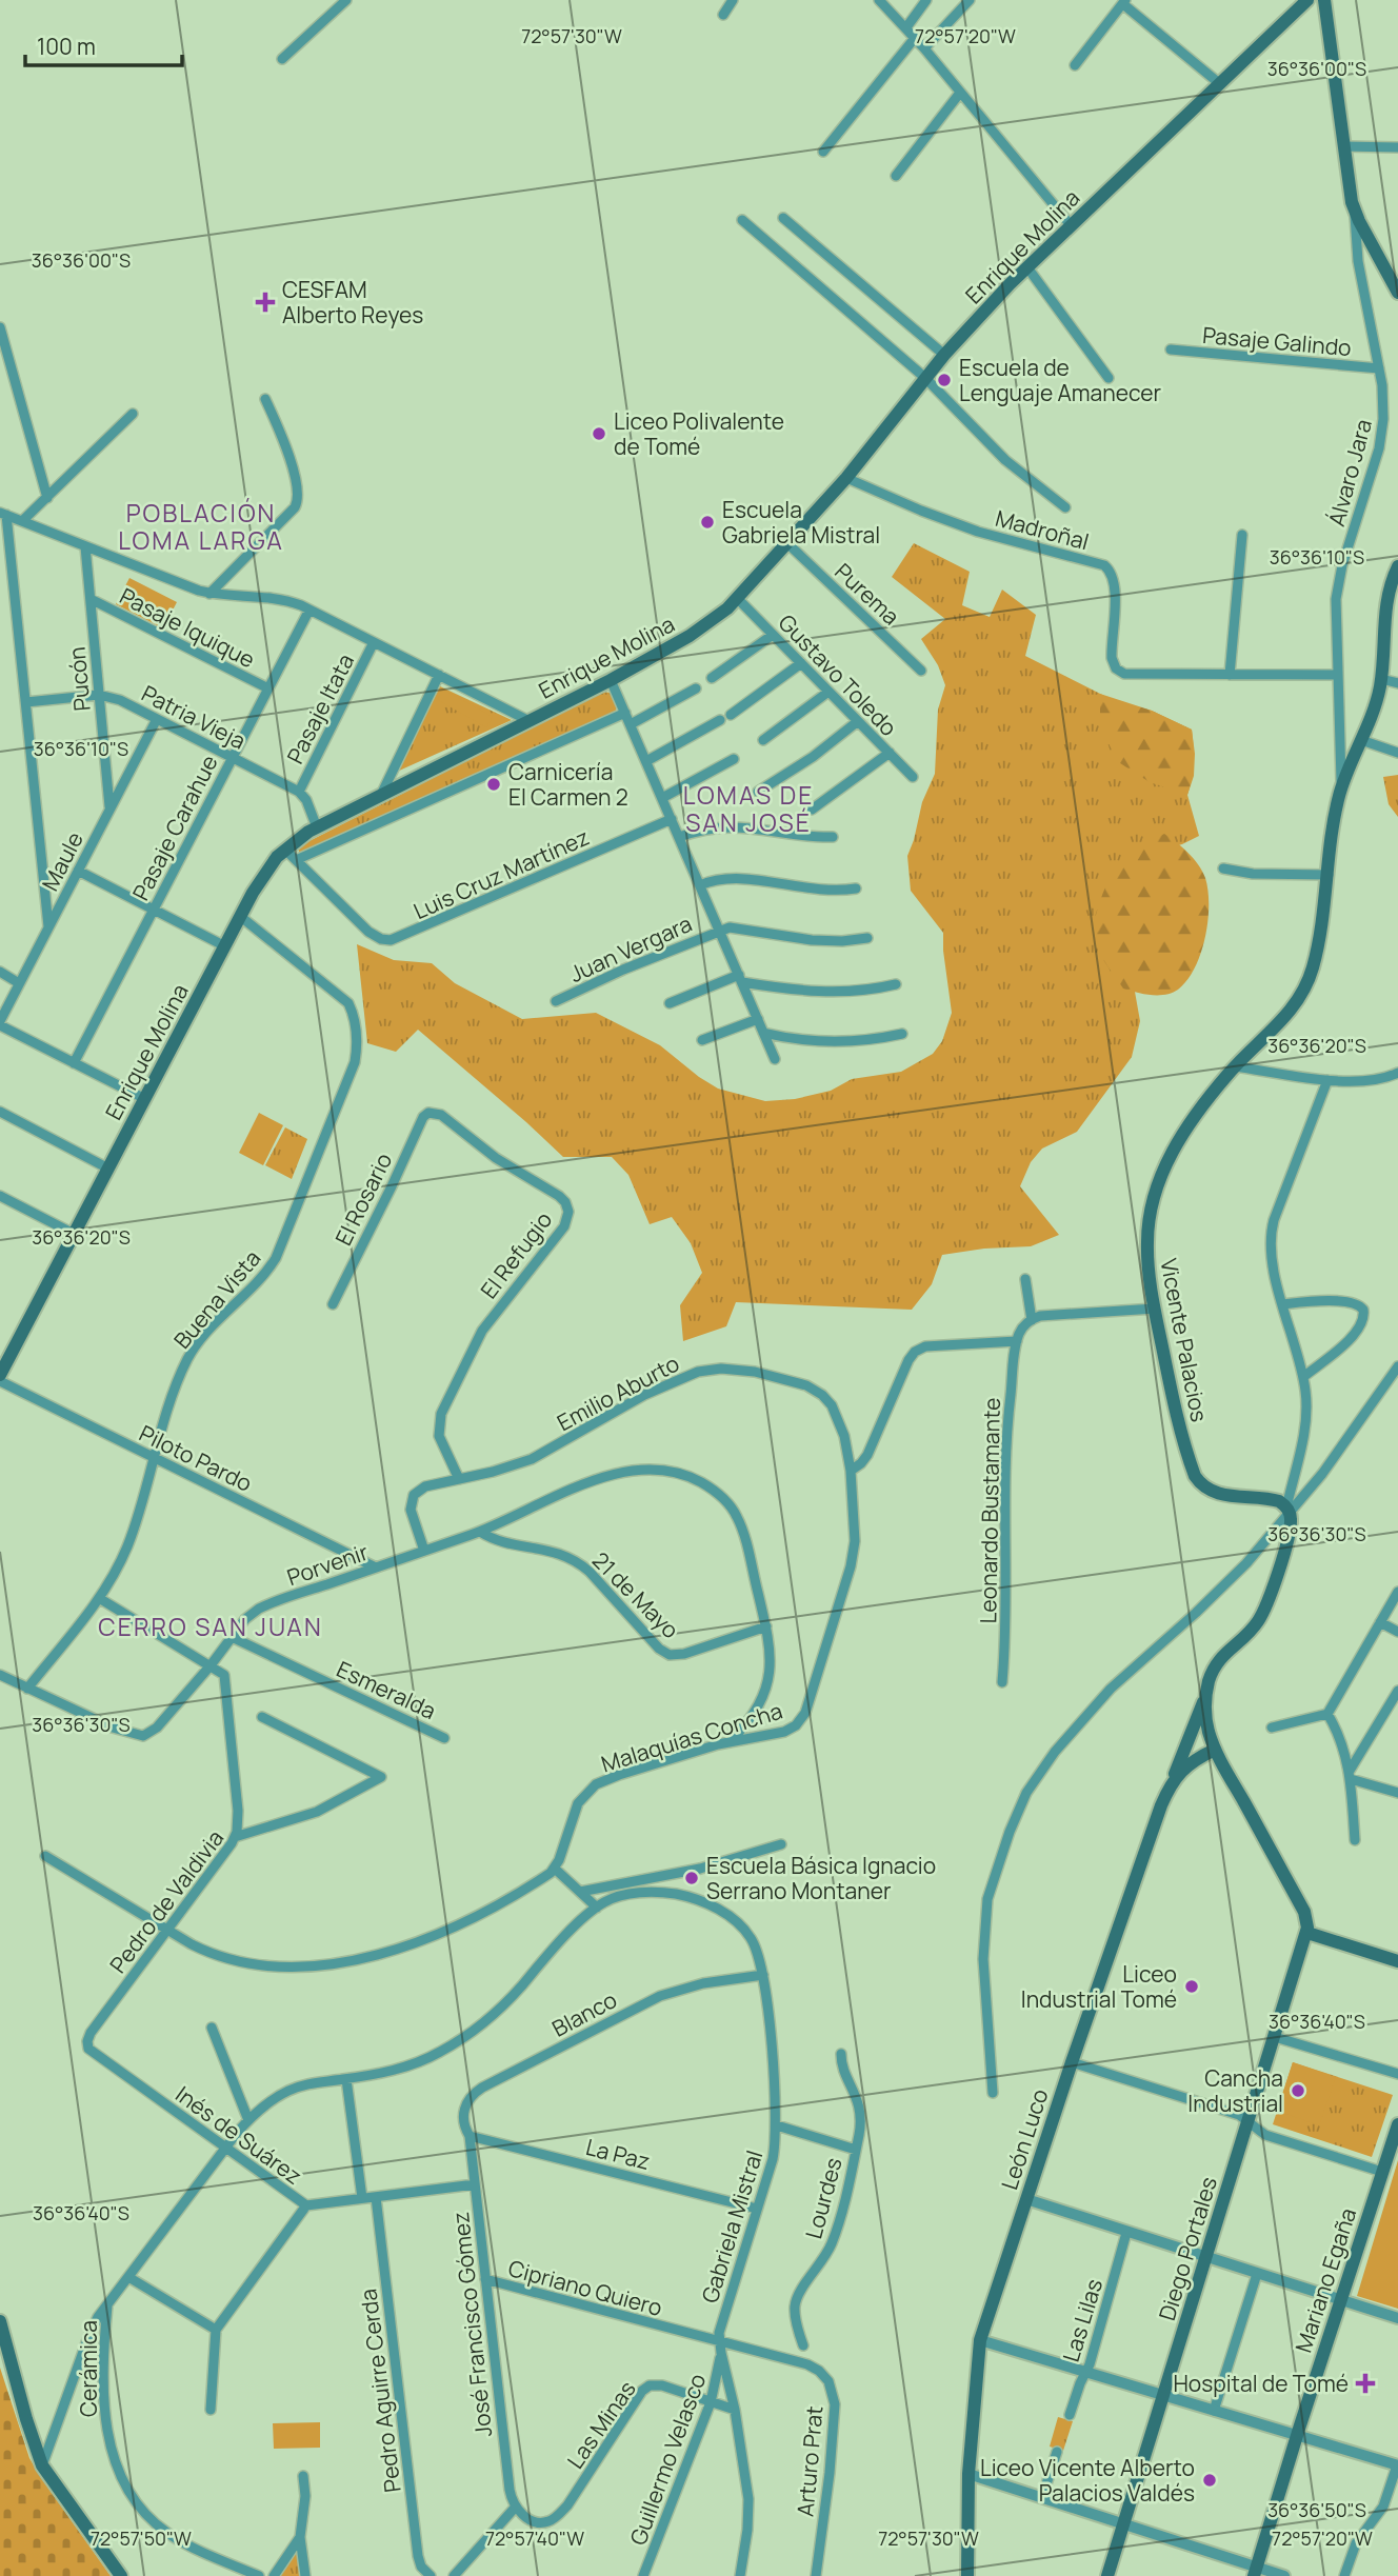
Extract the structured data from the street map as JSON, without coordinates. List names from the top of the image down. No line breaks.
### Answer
{"streets":{"main road":["Enrique Molina","Vicente Palacios","León Luco","Diego Portales","Mariano Egaña"],"street":["Pasaje Galindo","Álvaro Jara","Madroñal","Purema","Pasaje Iquique","Gustavo Toledo","Pucón","Pasaje Itata","Patria Vieja","Pasaje Carahue","Maule","Luis Cruz Martínez","Juan Vergara","El Rosario","El Refugio","Buena Vista","Emilio Aburto","Piloto Pardo","Leonardo Bustamante","Porvenir","21 de Mayo","Esmeralda","Malaquías Concha","Pedro de Valdivia","Blanco","Inés de Suárez","La Paz","Lourdes","Gabriela Mistral","Cipriano Quiero","Las Lilas","José Francisco Gómez","Cerámica","Pedro Aguirre Cerda","Las Minas","Guillermo Velasco","Arturo Prat"]},"crossings":[["Enrique Molina","Madroñal"],["Enrique Molina","Purema"],["Enrique Molina","Gustavo Toledo"],["Enrique Molina","Buena Vista"],["Pasaje Galindo","Álvaro Jara"],["Álvaro Jara","Madroñal"],["Álvaro Jara","Vicente Palacios"],["Pasaje Iquique","Pucón"],["Pasaje Iquique","Pasaje Carahue"],["Pucón","Patria Vieja"],["Pucón","Maule"],["Pasaje Itata","Patria Vieja"],["Patria Vieja","Pasaje Carahue"],["Patria Vieja","Maule"],["El Rosario","El Refugio"],["El Refugio","Emilio Aburto"],["Buena Vista","Piloto Pardo"],["Buena Vista","Porvenir"],["Emilio Aburto","Porvenir"],["Emilio Aburto","Malaquías Concha"],["Piloto Pardo","Porvenir"],["Porvenir","21 de Mayo"],["Porvenir","Esmeralda"],["Porvenir","Malaquías Concha"],["Pedro de Valdivia","Inés de Suárez"],["Blanco","La Paz"],["Blanco","Gabriela Mistral"],["Blanco","José Francisco Gómez"],["Inés de Suárez","Gabriela Mistral"],["Inés de Suárez","José Francisco Gómez"],["Inés de Suárez","Pedro Aguirre Cerda"],["La Paz","Gabriela Mistral"],["La Paz","José Francisco Gómez"],["Gabriela Mistral","Cipriano Quiero"],["Gabriela Mistral","Cerámica"],["Gabriela Mistral","Las Minas"],["Gabriela Mistral","Guillermo Velasco"],["Gabriela Mistral","Arturo Prat"],["Cipriano Quiero","José Francisco Gómez"],["Cipriano Quiero","Guillermo Velasco"],["Cipriano Quiero","Arturo Prat"],["José Francisco Gómez","Las Minas"],["Las Minas","Guillermo Velasco"],["Guillermo Velasco","Arturo Prat"]],"districts":["POBLACIÓN LOMA LARGA","LOMAS DE SAN JOSÉ","CERRO SAN JUAN"],"places":{"health":["CESFAM Alberto Reyes","Hospital de Tomé"],"other":["Escuela de Lenguaje Amanecer","Liceo Polivalente de Tomé","Escuela Gabriela Mistral","Carnicería El Carmen 2","Escuela Básica Ignacio Serrano Montaner","Liceo Industrial Tomé","Cancha Industrial","Liceo Vicente Alberto Palacios Valdés"]},"scale_bar":"100 m","coordinates":["72°57'30\"W","72°57'20\"W","36°36'00\"S","36°36'10\"S","36°36'20\"S","36°36'30\"S","36°36'40\"S","36°36'50\"S","72°57'50\"W","72°57'40\"W"]}
